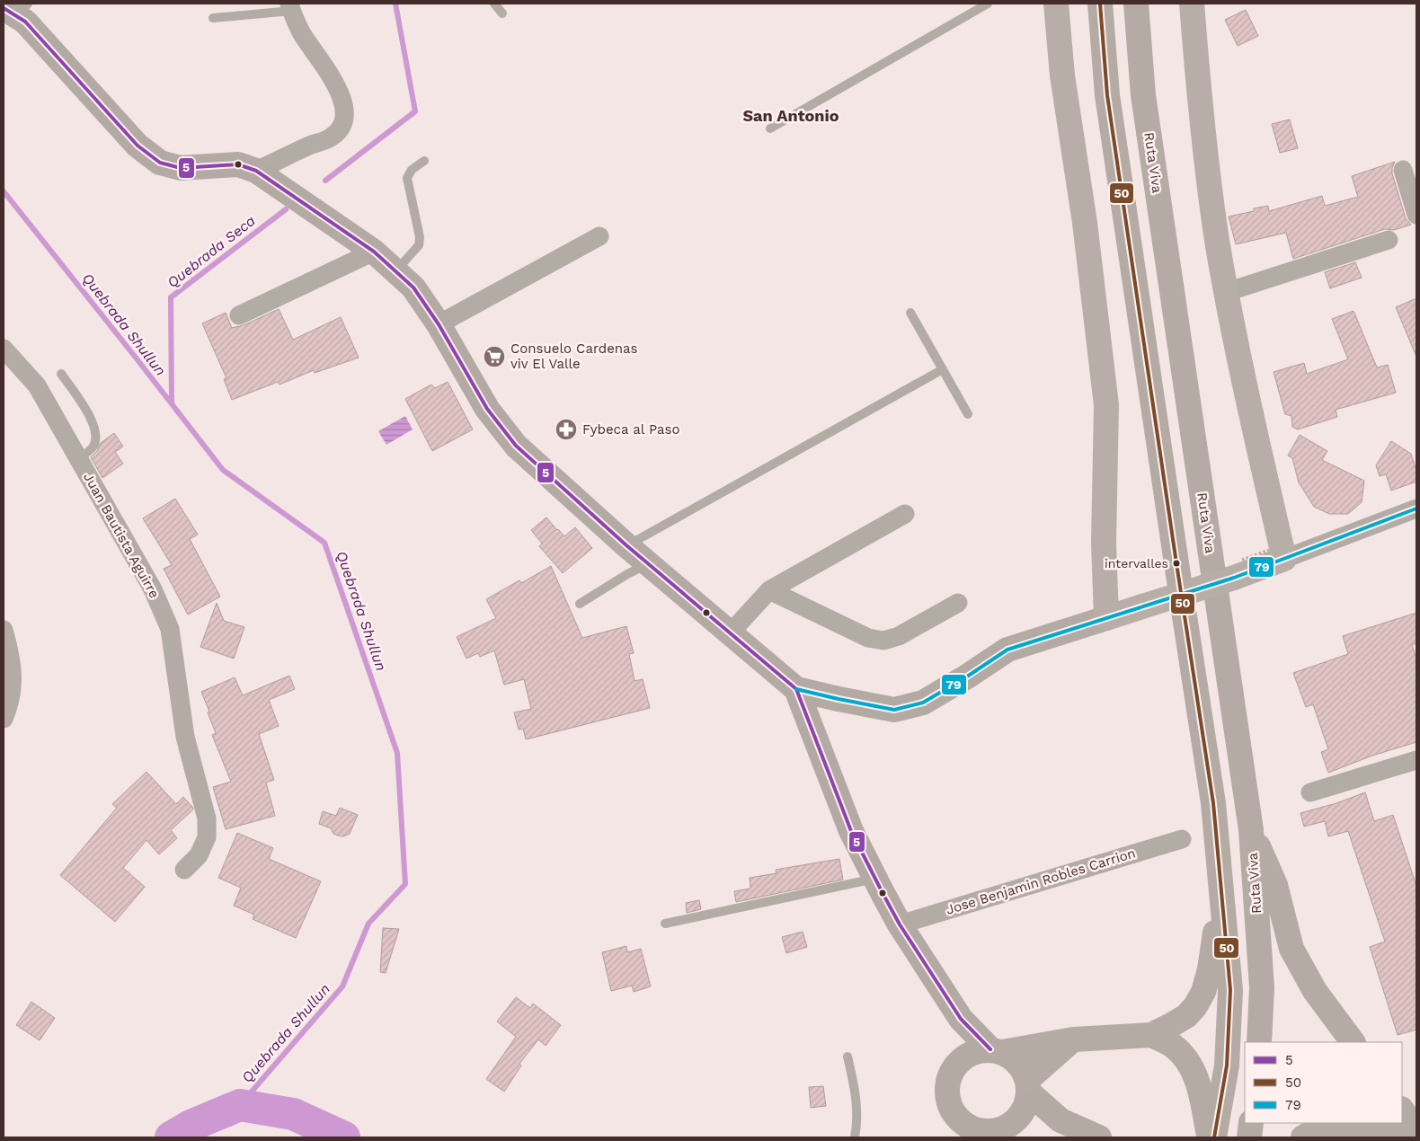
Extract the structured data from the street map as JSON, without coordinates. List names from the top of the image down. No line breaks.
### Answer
{"streets":{"highway":["Ruta Viva"],"street":["Juan Bautista Aguirre","Jose Benjamin Robles Carrion"]},"districts":["San Antonio"],"water":["Quebrada Seca","Quebrada Shullun"],"places":{"supermarket":["Consuelo Cardenas viv El Valle"],"pharmacy":["Fybeca al Paso"],"other":["intervalles"]},"lines":["transit line 50","transit line 5","transit line 79"],"legend":["5","50","79"]}
